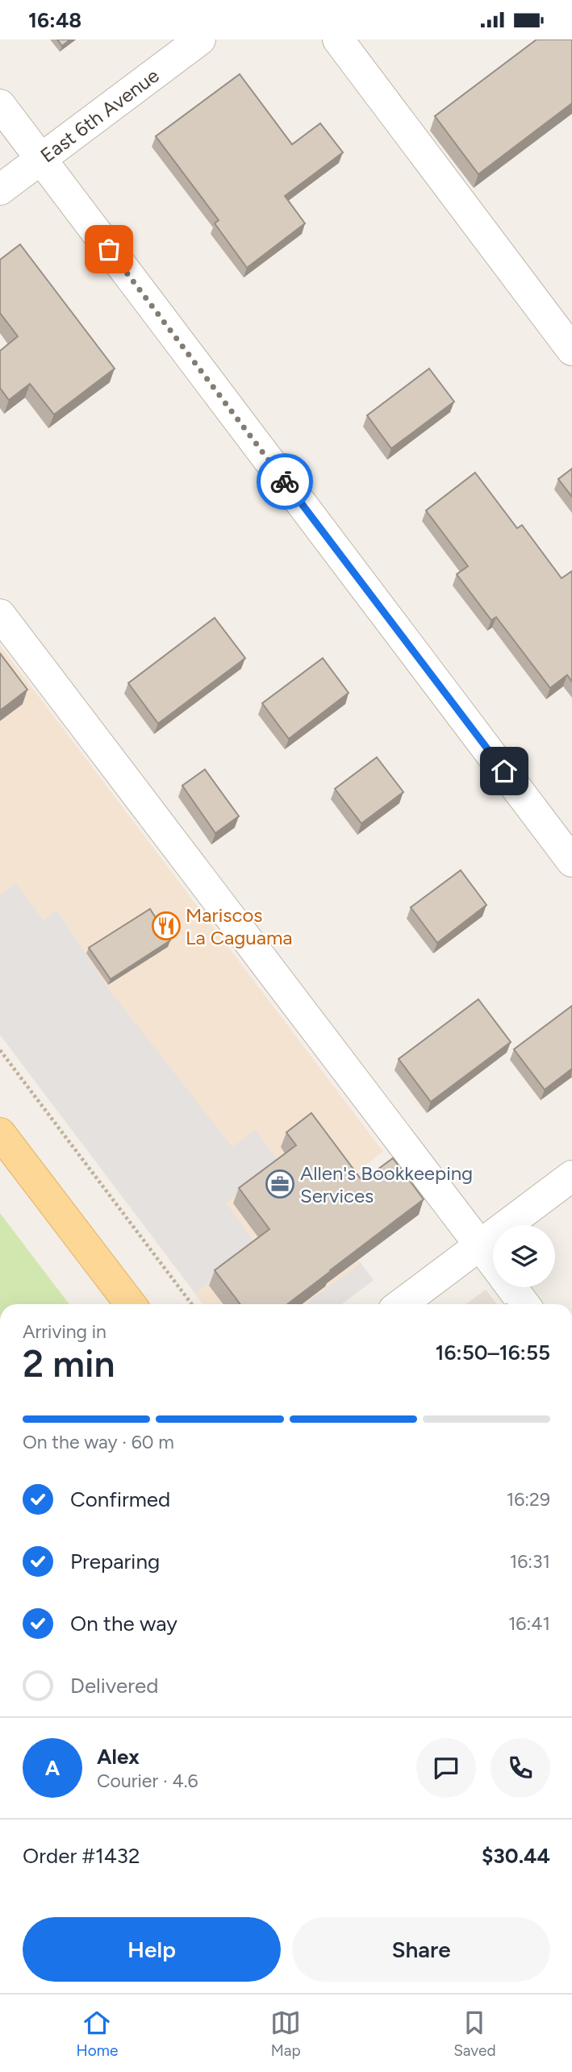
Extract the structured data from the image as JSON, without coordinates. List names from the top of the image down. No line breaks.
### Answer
{"streets":{"street":["East 6th Avenue"]},"places":{"restaurant":["Mariscos La Caguama"],"office":["Allen's Bookkeeping Services"]},"page":{"status":"16:48","heading":["2 min","Arriving in","16:50–16:55"],"panel":["Alex","Courier · 4.6","Order #1432","$30.44"],"bar":"On the way · 60 m","list":[["Confirmed","16:29"],["Preparing","16:31"],["On the way","16:41"],"Delivered"],"round":"A","buttons":["Help","Share"],"tabs":["Home","Map","Saved"]}}
